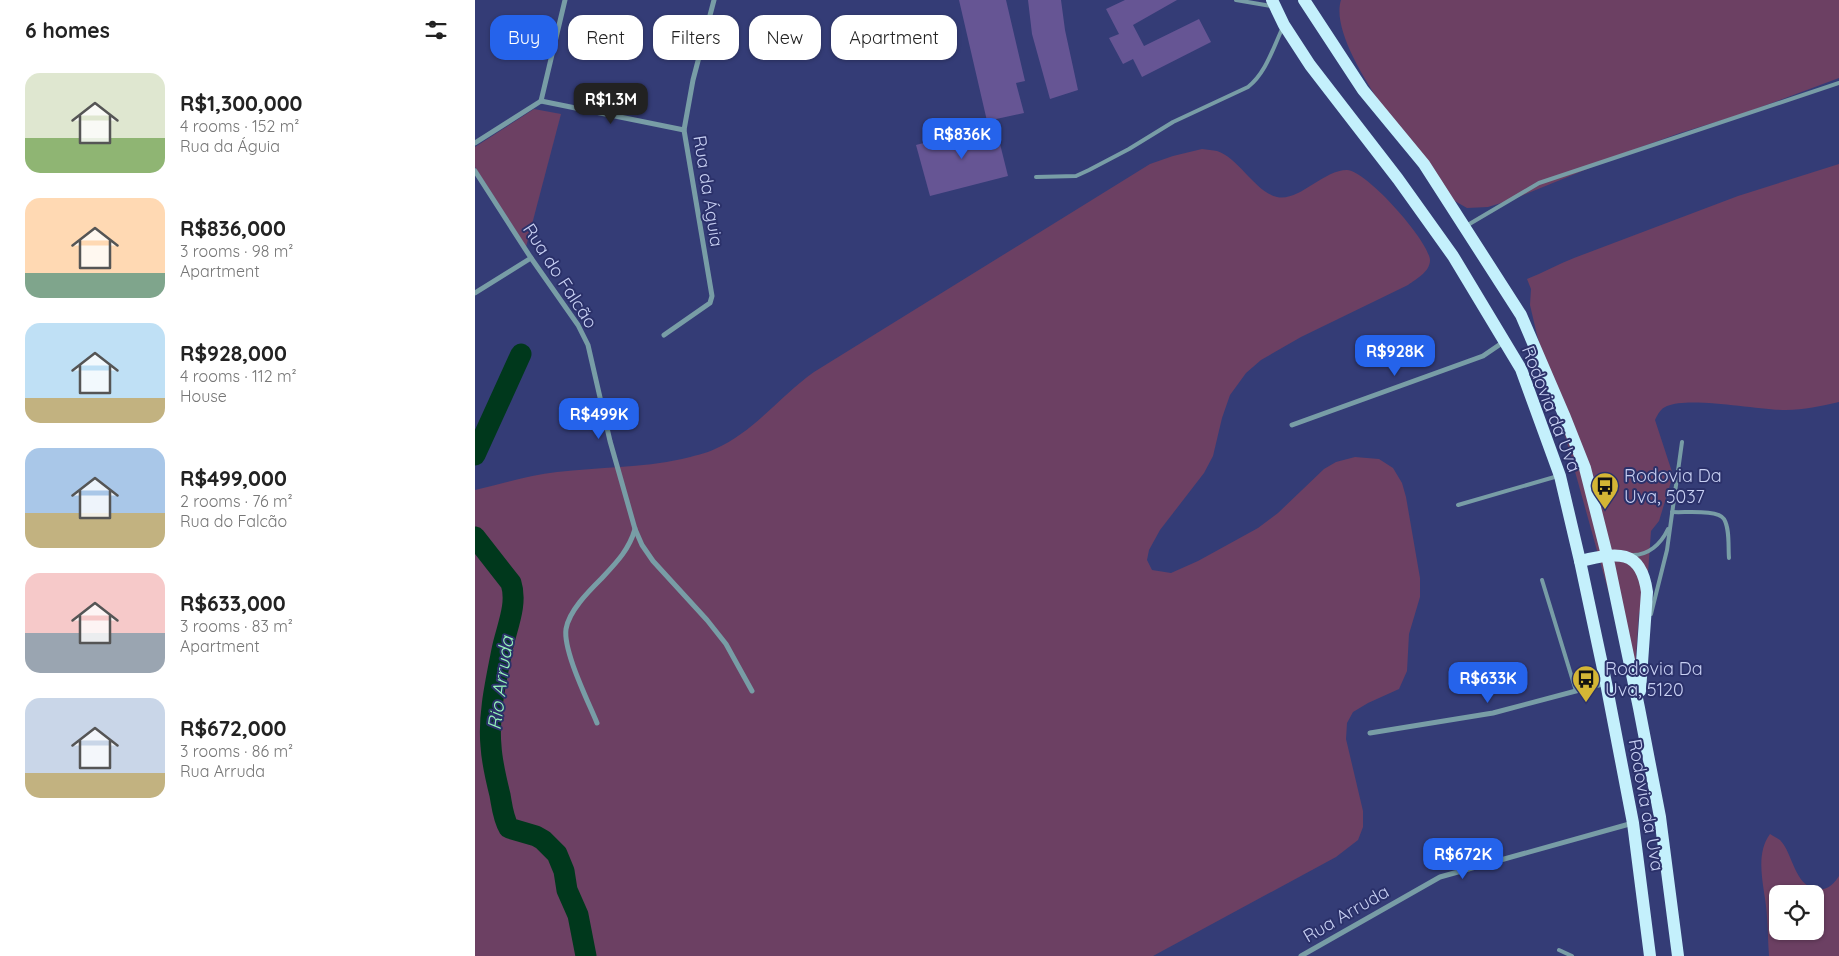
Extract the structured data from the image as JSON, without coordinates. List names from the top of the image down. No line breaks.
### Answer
{"streets":{"main road":["Rodovia da Uva"],"street":["Rua da Águia","Rua do Falcão","Rua Arruda"]},"crossings":[["Rodovia da Uva","Rua Arruda"]],"water":["Rio Arruda"],"places":{"bus stop":["Rodovia Da Uva, 5037","Rodovia Da Uva, 5120"]},"page":{"heading":"6 homes","chip":["Buy","Rent","Filters","New","Apartment"],"list":[{"name":"R$1,300,000","note":"4 rooms · 152 m² · Rua da Águia"},{"name":"R$836,000","note":"3 rooms · 98 m² · Apartment"},{"name":"R$928,000","note":"4 rooms · 112 m² · House"},{"name":"R$499,000","note":"2 rooms · 76 m² · Rua do Falcão"},{"name":"R$633,000","note":"3 rooms · 83 m² · Apartment"},{"name":"R$672,000","note":"3 rooms · 86 m² · Rua Arruda"}],"price":["R$1.3M","R$836K","R$928K","R$499K","R$633K","R$672K"]}}
